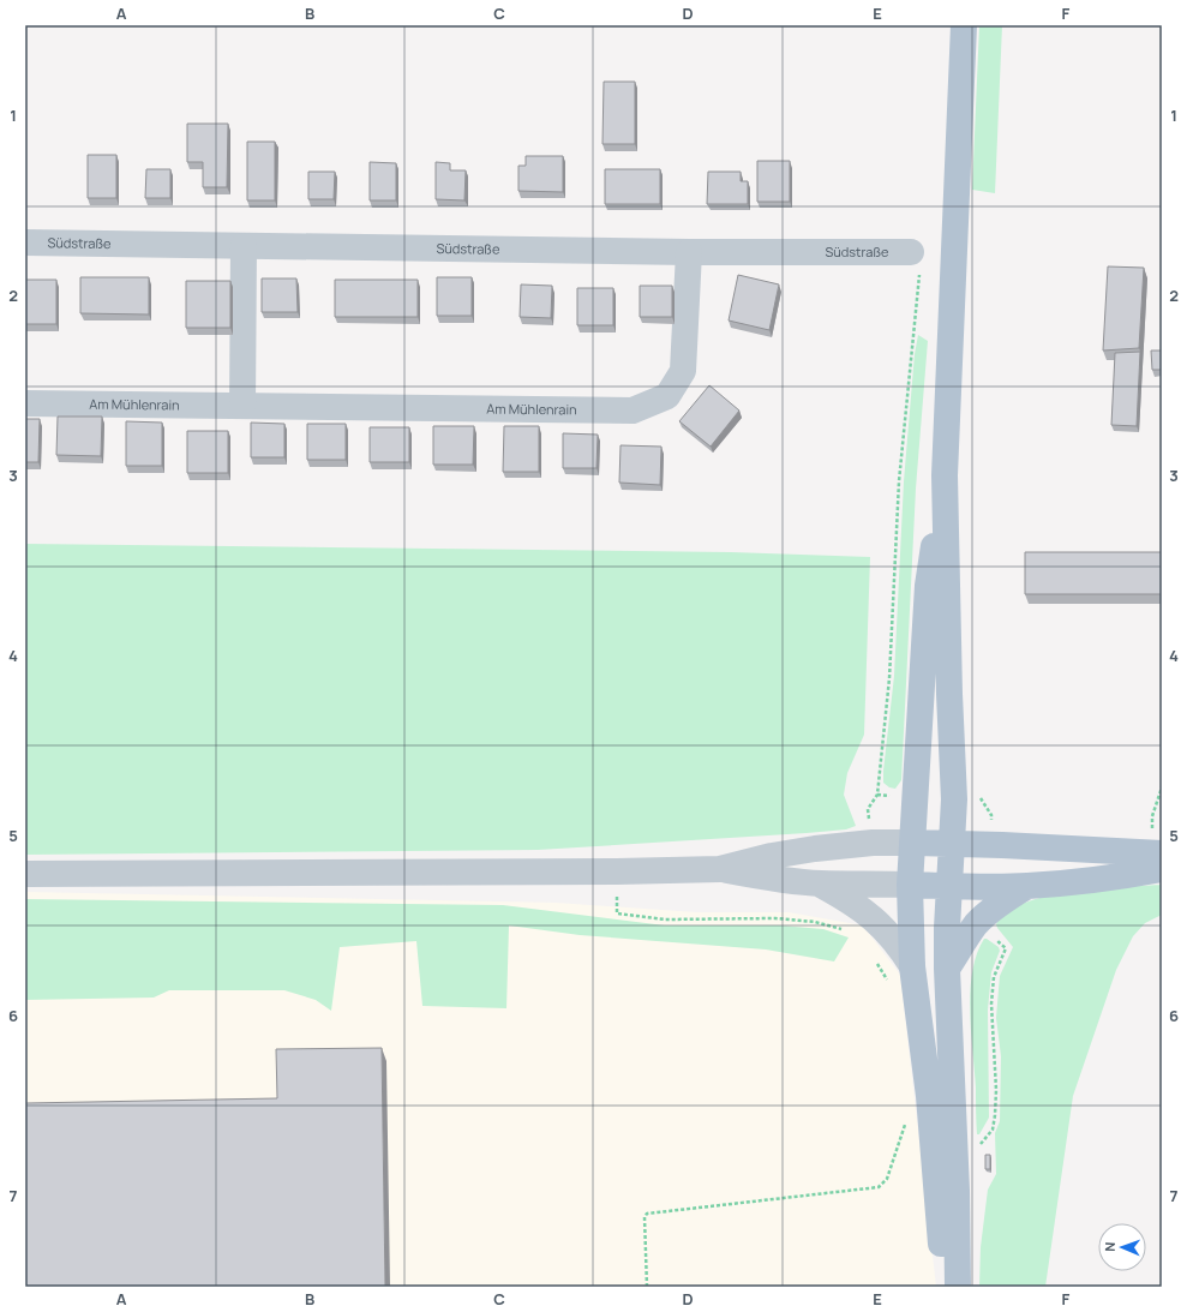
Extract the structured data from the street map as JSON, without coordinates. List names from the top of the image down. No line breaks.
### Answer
{"streets":{"street":["Südstraße","Am Mühlenrain"]},"crossings":[["Südstraße","Am Mühlenrain"]],"north":"left","grid":{"columns":["A","B","C","D","E","F"],"rows":["1","2","3","4","5","6","7"]}}
